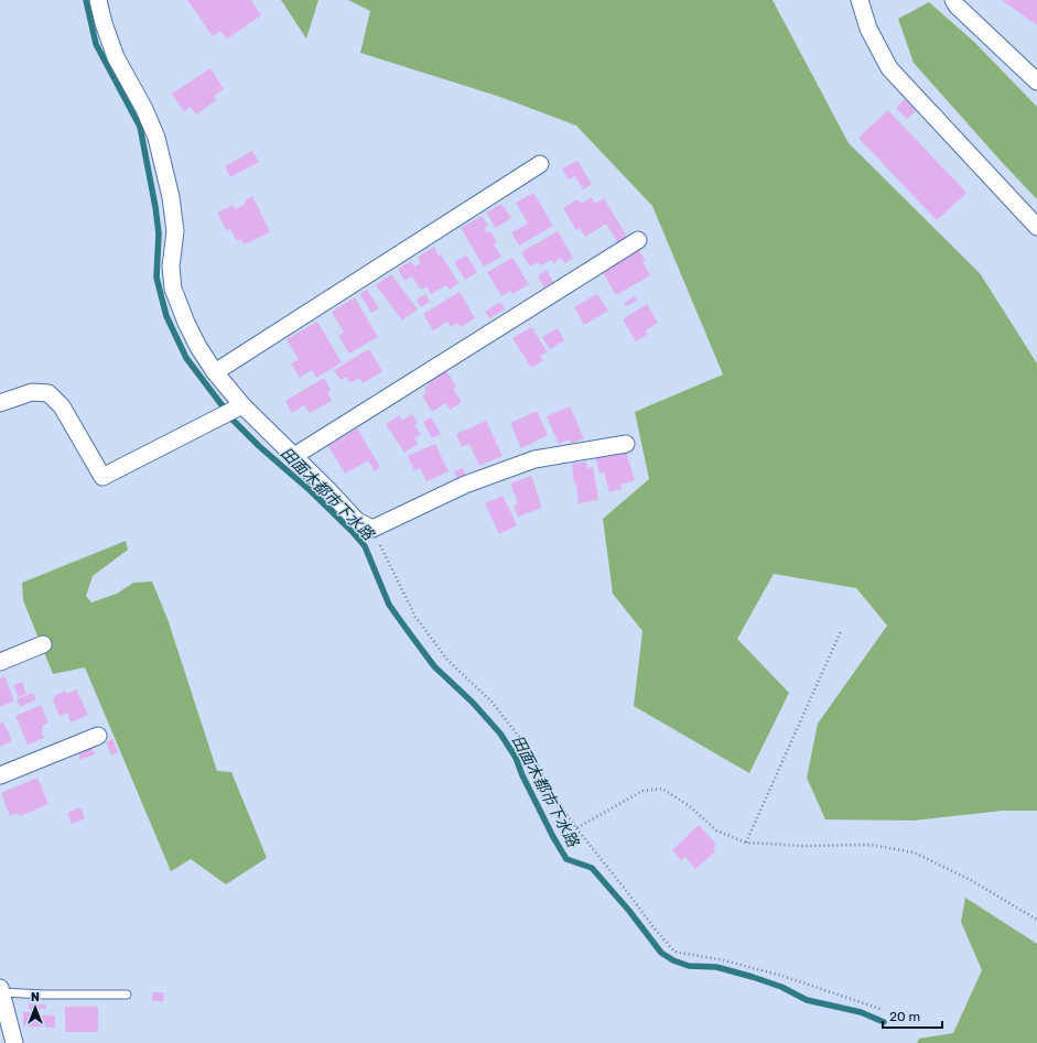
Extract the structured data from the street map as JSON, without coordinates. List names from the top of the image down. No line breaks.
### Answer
{"water":["田面木都市下水路"],"scale_bar":"20 m","north":"top"}
